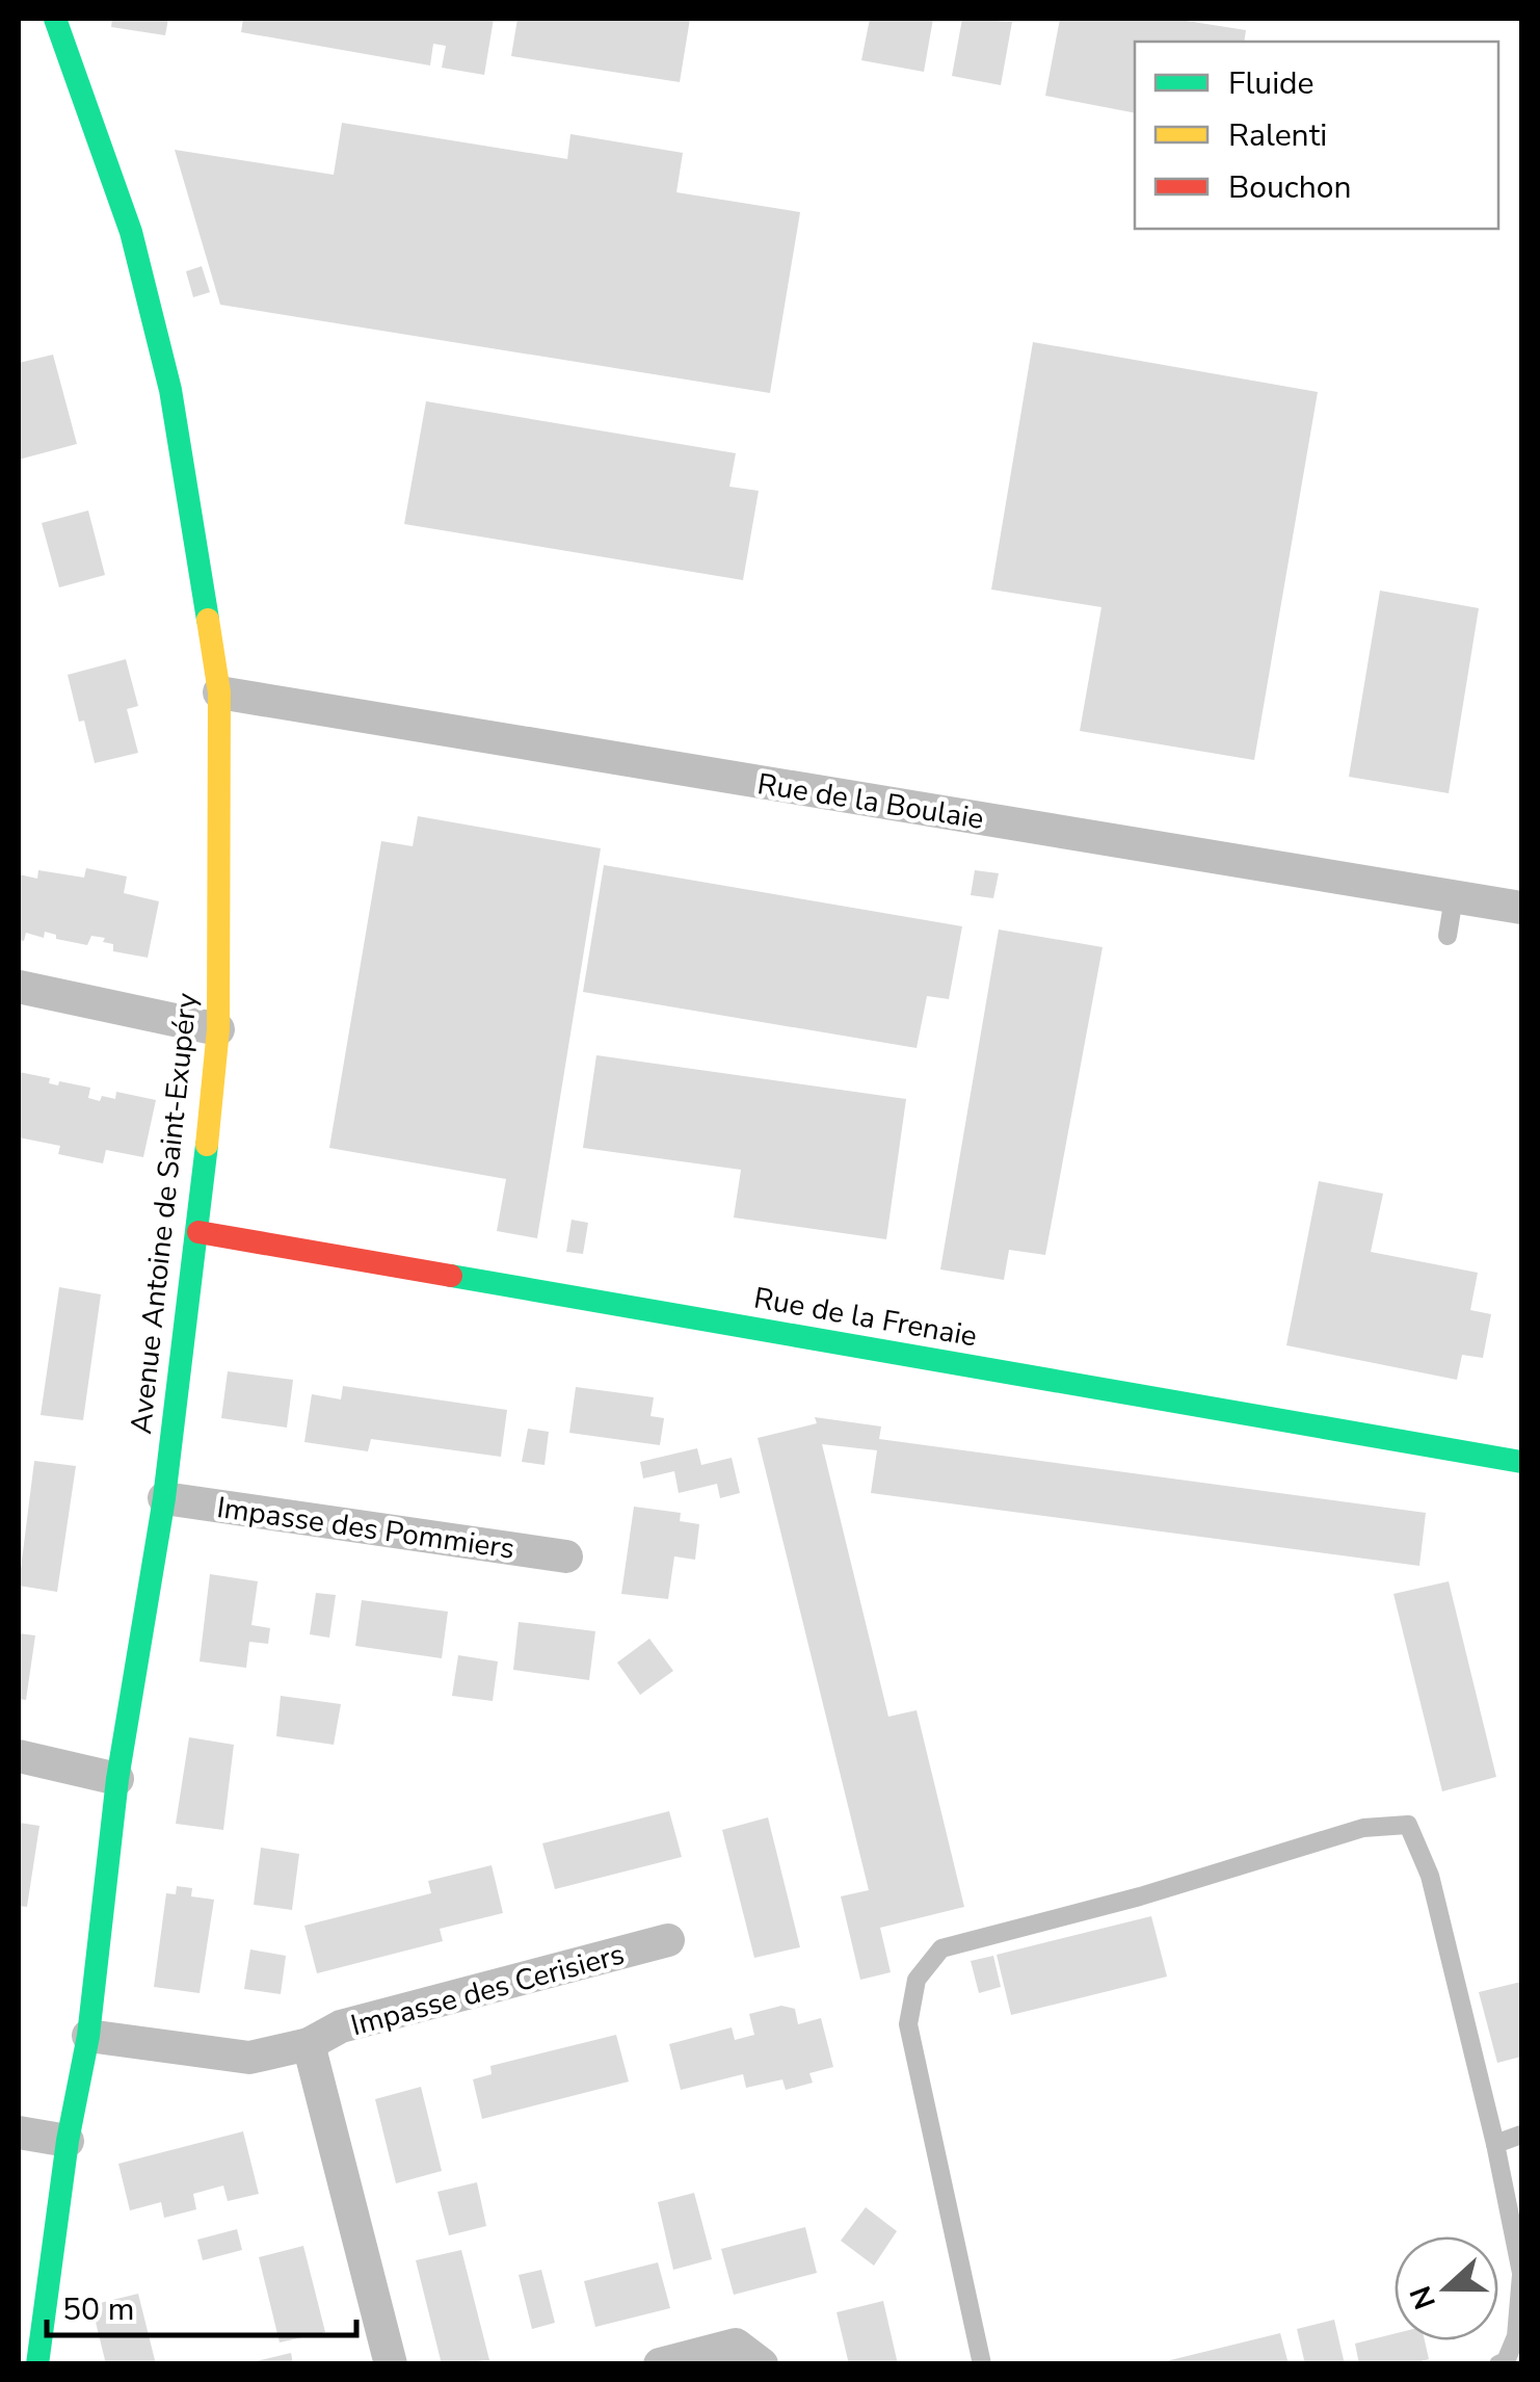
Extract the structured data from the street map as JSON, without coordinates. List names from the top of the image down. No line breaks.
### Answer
{"streets":{"street":["Rue de la Boulaie","Avenue Antoine de Saint-Exupéry","Rue de la Frenaie","Impasse des Pommiers","Impasse des Cerisiers"]},"crossings":[["Rue de la Boulaie","Avenue Antoine de Saint-Exupéry"],["Avenue Antoine de Saint-Exupéry","Rue de la Frenaie"],["Avenue Antoine de Saint-Exupéry","Impasse des Pommiers"],["Avenue Antoine de Saint-Exupéry","Impasse des Cerisiers"]],"legend":["Fluide","Ralenti","Bouchon"],"scale_bar":"50 m","north":"left"}
